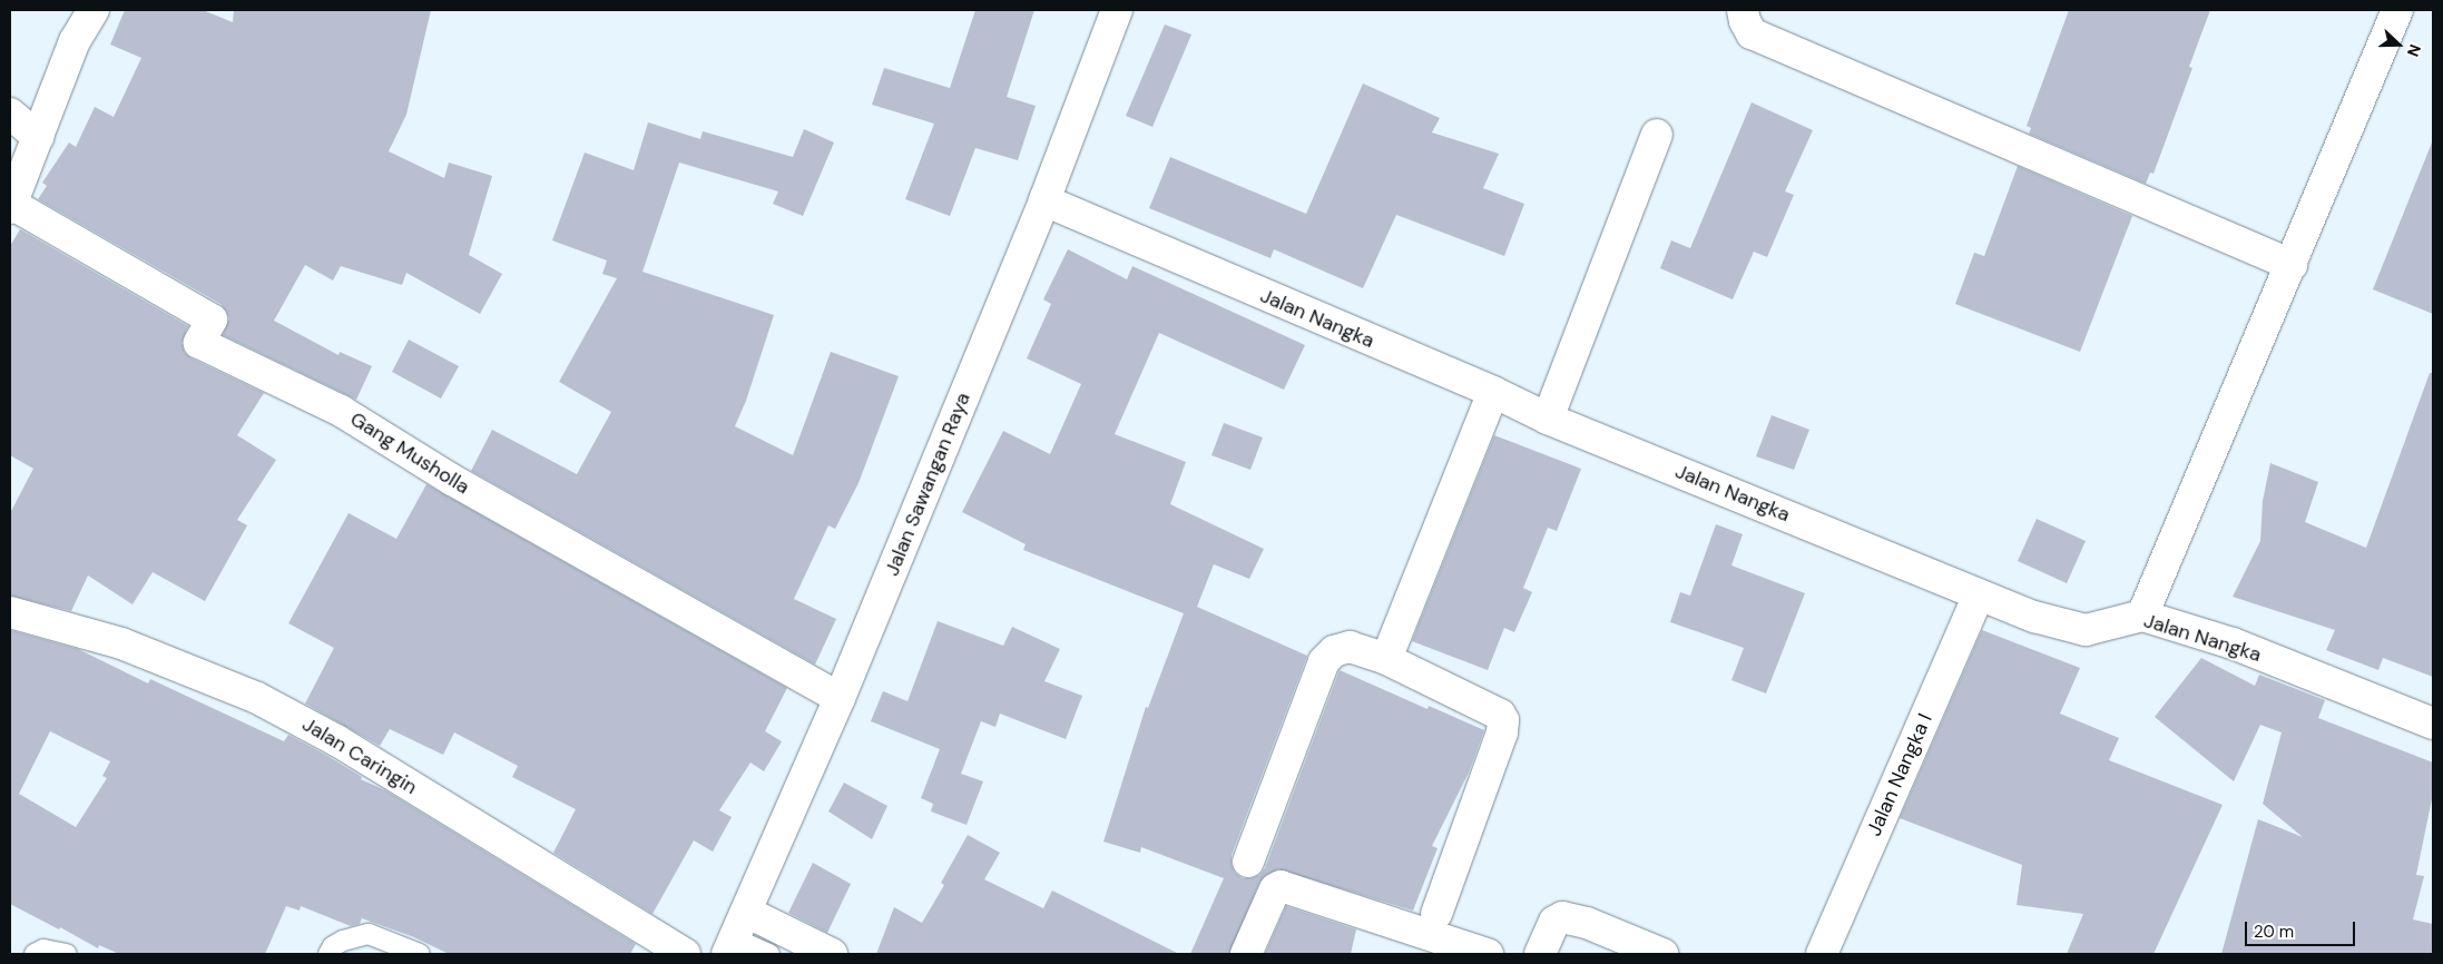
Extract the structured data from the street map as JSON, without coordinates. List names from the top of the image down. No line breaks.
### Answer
{"streets":{"main road":["Jalan Nangka","Gang Musholla","Jalan Sawangan Raya","Jalan Caringin","Jalan Nangka I"]},"crossings":[["Jalan Nangka","Jalan Sawangan Raya"],["Jalan Nangka","Jalan Nangka I"],["Gang Musholla","Jalan Sawangan Raya"]],"scale_bar":"20 m","north":"right"}
